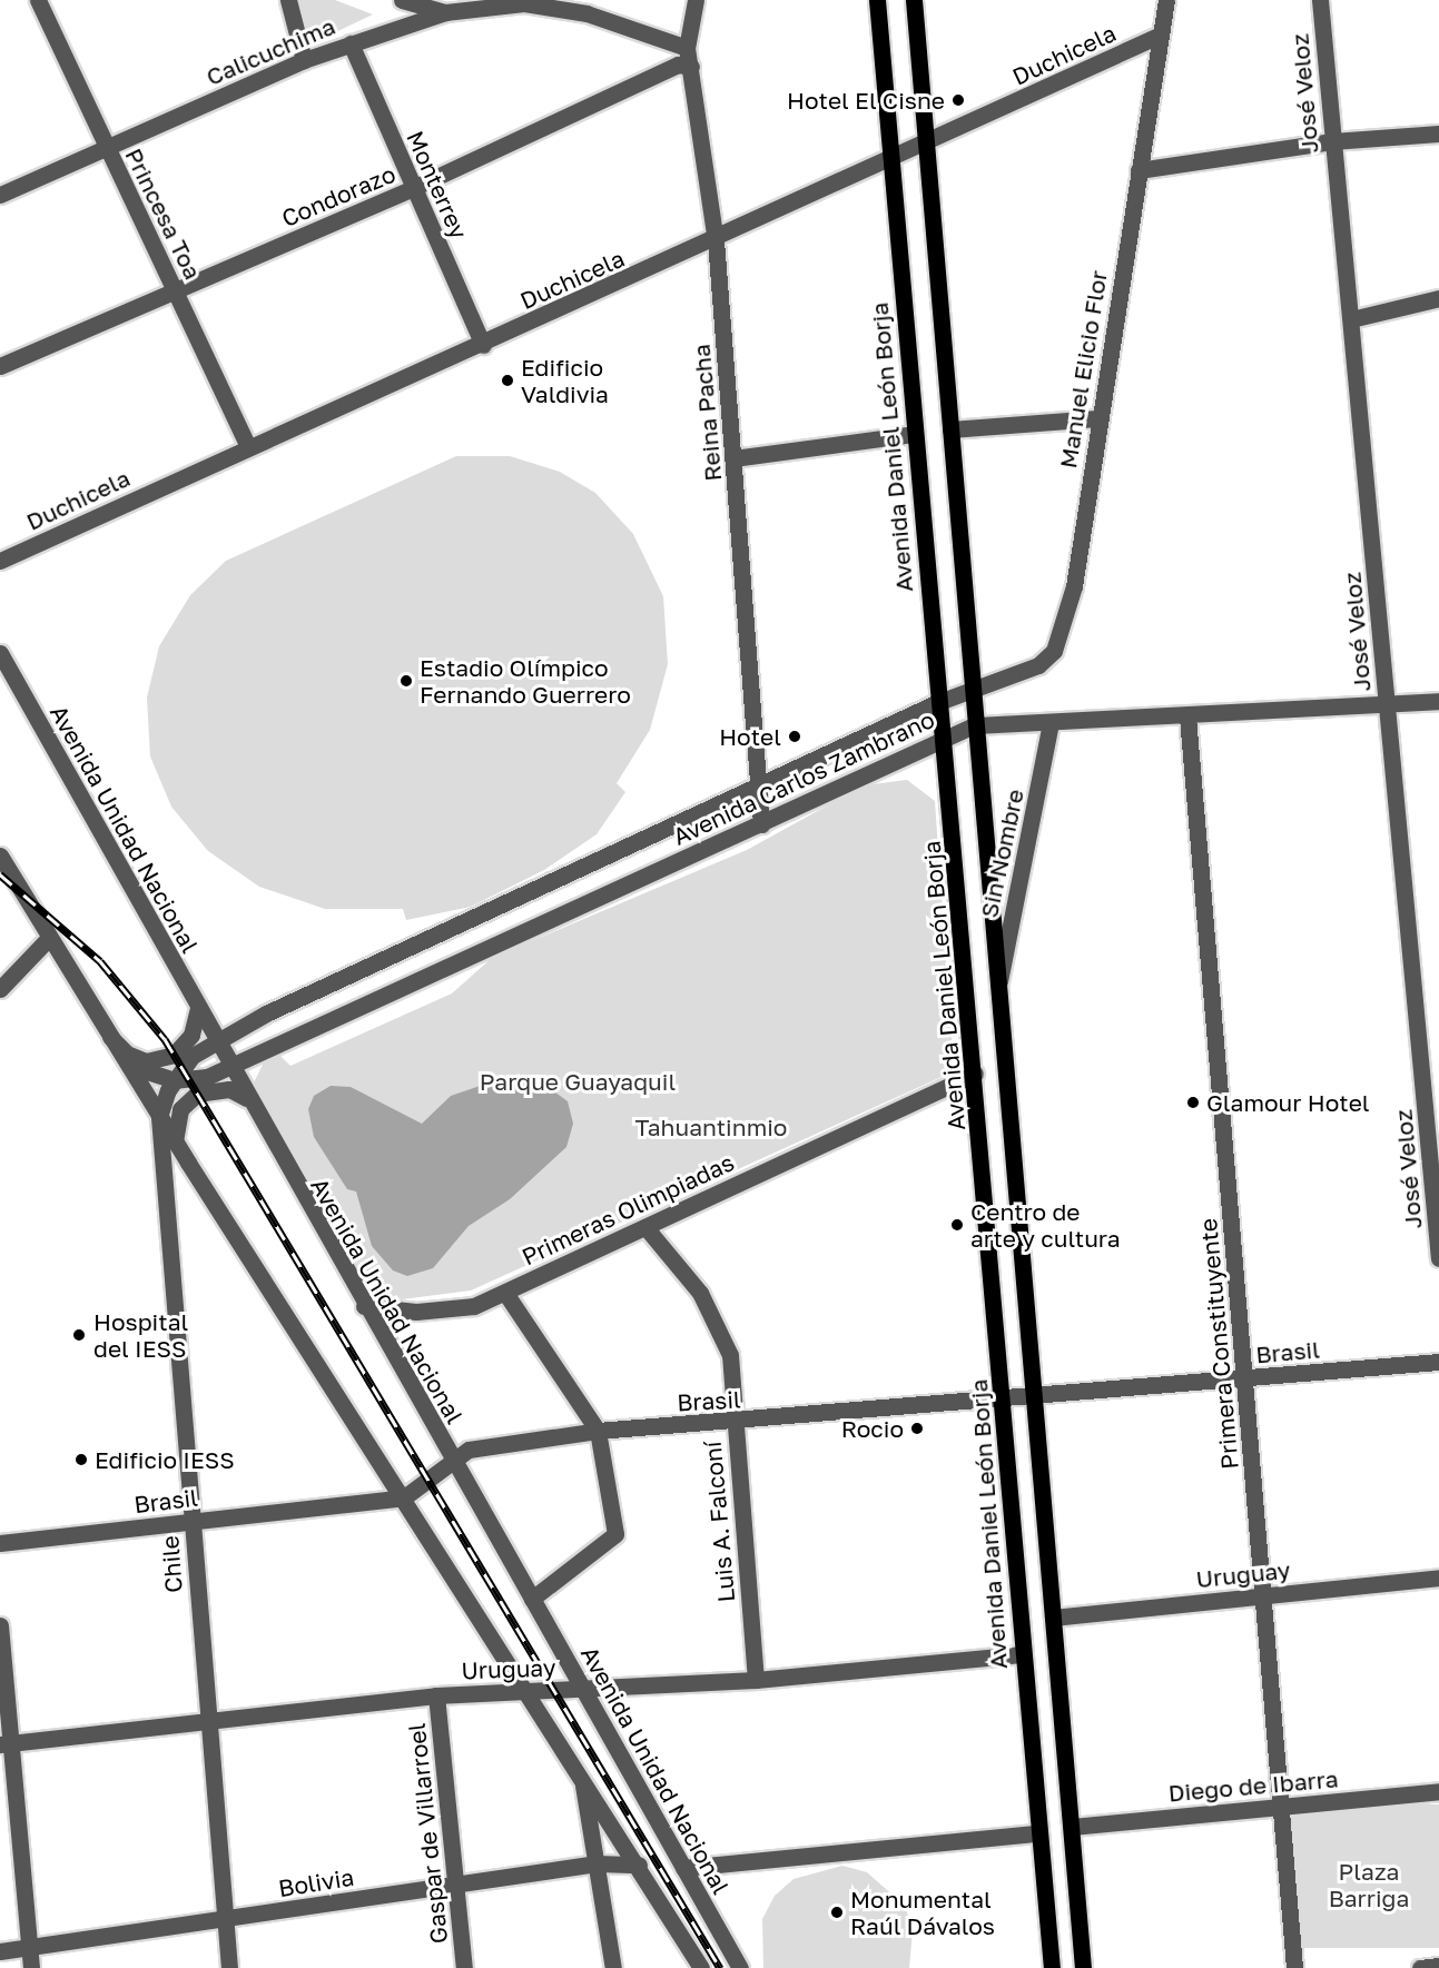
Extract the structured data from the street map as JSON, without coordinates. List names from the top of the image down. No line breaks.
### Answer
{"streets":{"main road":["Avenida Daniel León Borja"],"street":["Calicuchima","Duchicela","José Veloz","Monterrey","Condorazo","Princesa Toa","Manuel Elicio Flor","Reina Pacha","Avenida Carlos Zambrano","Avenida Unidad Nacional","Sin Nombre","Primeras Olimpiadas","Primera Constituyente","Brasil","Luis A. Falconí","Chile","Uruguay","Diego de Ibarra","Gaspar de Villarroel","Bolivia"]},"crossings":[["Calicuchima","Monterrey"],["Calicuchima","Princesa Toa"],["Calicuchima","Reina Pacha"],["Duchicela","Monterrey"],["Duchicela","Princesa Toa"],["Duchicela","Manuel Elicio Flor"],["Duchicela","Reina Pacha"],["Duchicela","Avenida Daniel León Borja"],["José Veloz","Avenida Carlos Zambrano"],["Monterrey","Condorazo"],["Condorazo","Princesa Toa"],["Condorazo","Reina Pacha"],["Manuel Elicio Flor","Avenida Carlos Zambrano"],["Reina Pacha","Avenida Carlos Zambrano"],["Avenida Daniel León Borja","Avenida Carlos Zambrano"],["Avenida Daniel León Borja","Primeras Olimpiadas"],["Avenida Daniel León Borja","Brasil"],["Avenida Daniel León Borja","Uruguay"],["Avenida Carlos Zambrano","Avenida Unidad Nacional"],["Avenida Carlos Zambrano","Sin Nombre"],["Avenida Carlos Zambrano","Primera Constituyente"],["Avenida Unidad Nacional","Primeras Olimpiadas"],["Avenida Unidad Nacional","Brasil"],["Avenida Unidad Nacional","Uruguay"],["Primeras Olimpiadas","Luis A. Falconí"],["Primera Constituyente","Brasil"],["Primera Constituyente","Uruguay"],["Primera Constituyente","Diego de Ibarra"],["Brasil","Luis A. Falconí"],["Brasil","Chile"],["Luis A. Falconí","Uruguay"],["Chile","Uruguay"],["Chile","Bolivia"],["Uruguay","Gaspar de Villarroel"],["Gaspar de Villarroel","Bolivia"]],"parks":["Parque Guayaquil","Tahuantinmio","Plaza Barriga"],"places":["Hotel El Cisne","Edificio Valdivia","Estadio Olímpico Fernando Guerrero","Hotel","Glamour Hotel","Centro de arte y cultura","Hospital del IESS","Rocio","Edificio IESS","Monumental Raúl Dávalos"]}
